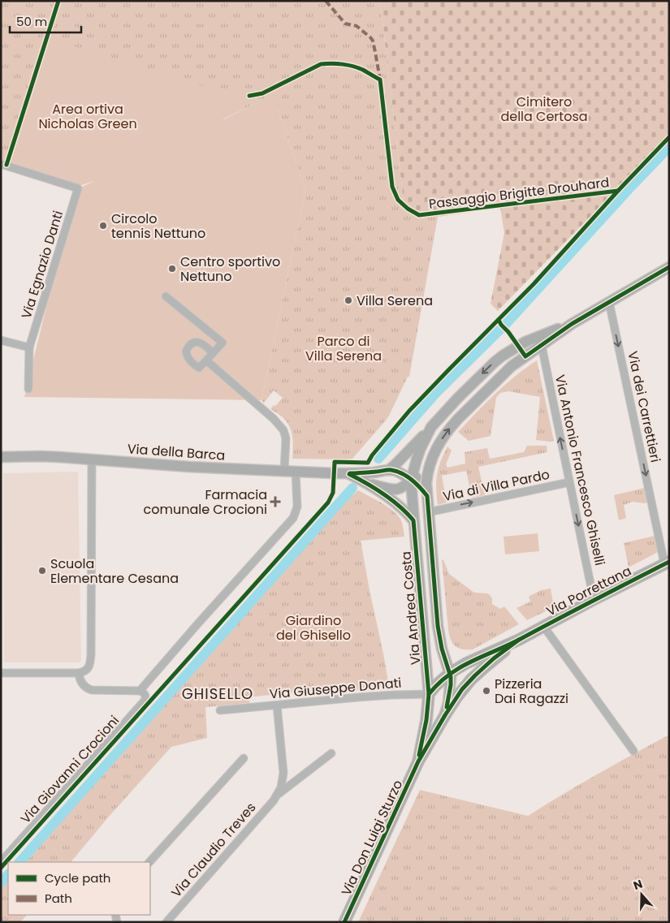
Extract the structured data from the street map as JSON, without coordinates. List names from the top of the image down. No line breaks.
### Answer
{"streets":{"main road":["Via della Barca","Via Porrettana","Via Andrea Costa","Via Don Luigi Sturzo"],"street":["Via Egnazio Danti","Via dei Carrettieri","Via Antonio Francesco Ghiselli","Via di Villa Pardo","Via Giuseppe Donati","Via Giovanni Crocioni","Via Claudio Treves"],"cycle path":["Passaggio Brigitte Drouhard"]},"crossings":[["Via dei Carrettieri","Via Porrettana"],["Via dei Carrettieri","Via Andrea Costa"],["Via della Barca","Via Andrea Costa"],["Via Antonio Francesco Ghiselli","Via di Villa Pardo"],["Via Antonio Francesco Ghiselli","Via Porrettana"],["Via Antonio Francesco Ghiselli","Via Andrea Costa"],["Via di Villa Pardo","Via Andrea Costa"],["Via Porrettana","Via Andrea Costa"],["Via Porrettana","Via Giuseppe Donati"],["Via Porrettana","Via Don Luigi Sturzo"],["Via Andrea Costa","Via Giuseppe Donati"],["Via Andrea Costa","Via Don Luigi Sturzo"],["Via Giuseppe Donati","Via Don Luigi Sturzo"],["Via Giuseppe Donati","Via Claudio Treves"]],"one_way":["Via dei Carrettieri","Via di Villa Pardo"],"districts":["GHISELLO"],"parks":["Cimitero della Certosa","Area ortiva Nicholas Green","Parco di Villa Serena","Giardino del Ghisello"],"places":{"other":["Circolo tennis Nettuno","Centro sportivo Nettuno","Villa Serena","Scuola Elementare Cesana","Pizzeria Dai Ragazzi"],"health":["Farmacia comunale Crocioni"]},"legend":["Cycle path","Path"],"scale_bar":"50 m","north":"top"}
